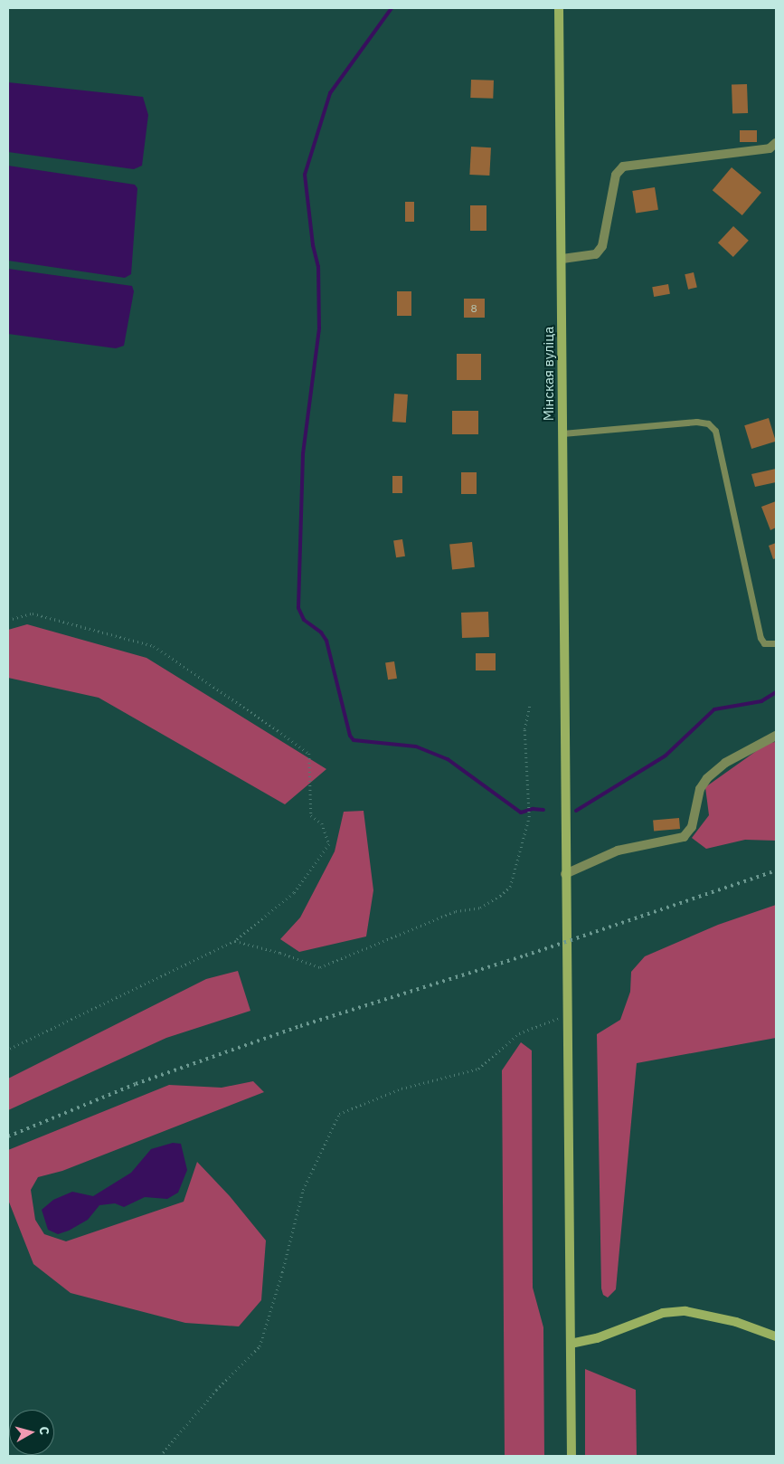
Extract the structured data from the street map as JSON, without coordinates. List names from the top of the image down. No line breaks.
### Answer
{"streets":{"main road":["Мінская вуліца"]},"house_numbers":["8"],"north":"right"}
